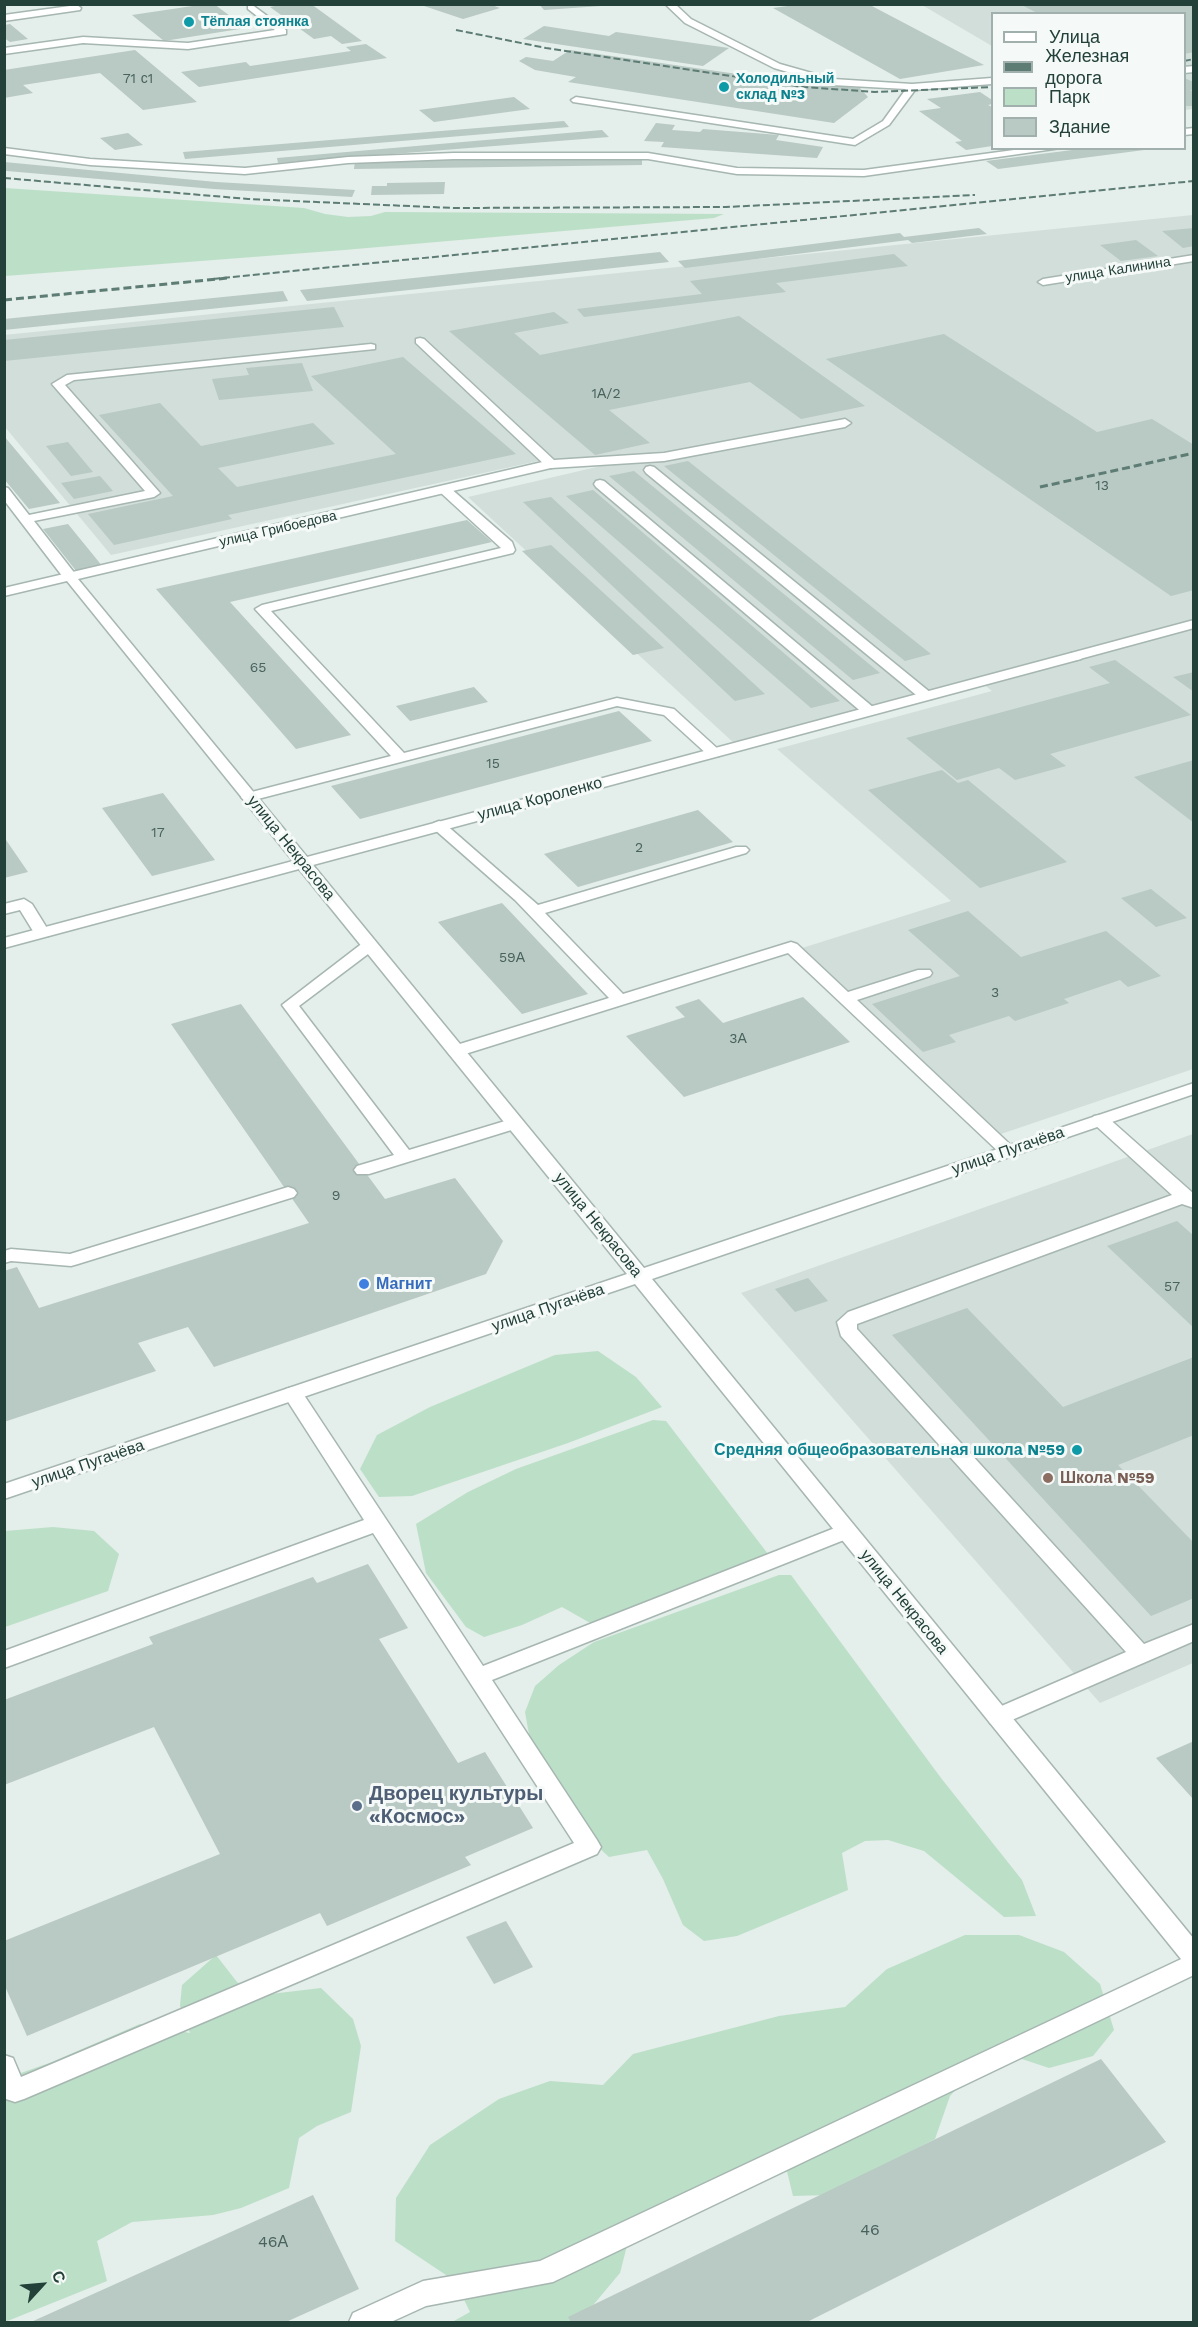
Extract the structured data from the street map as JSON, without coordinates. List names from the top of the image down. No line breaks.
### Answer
{"streets":{"street":["улица Калинина","улица Грибоедова","улица Короленко","улица Некрасова","улица Пугачёва"]},"crossings":[["улица Грибоедова","улица Некрасова"],["улица Короленко","улица Некрасова"],["улица Некрасова","улица Пугачёва"]],"places":["Тёплая стоянка","Холодильный склад №3","Магнит","Средняя общеобразовательная школа №59","Школа №59","Дворец культуры «Космос»"],"house_numbers":["71 с1","1А/2","13","65","15","17","2","59А","3","3А","9","57","46","46А"],"legend":["Улица","Железная дорога","Парк","Здание"],"north":"top right"}
